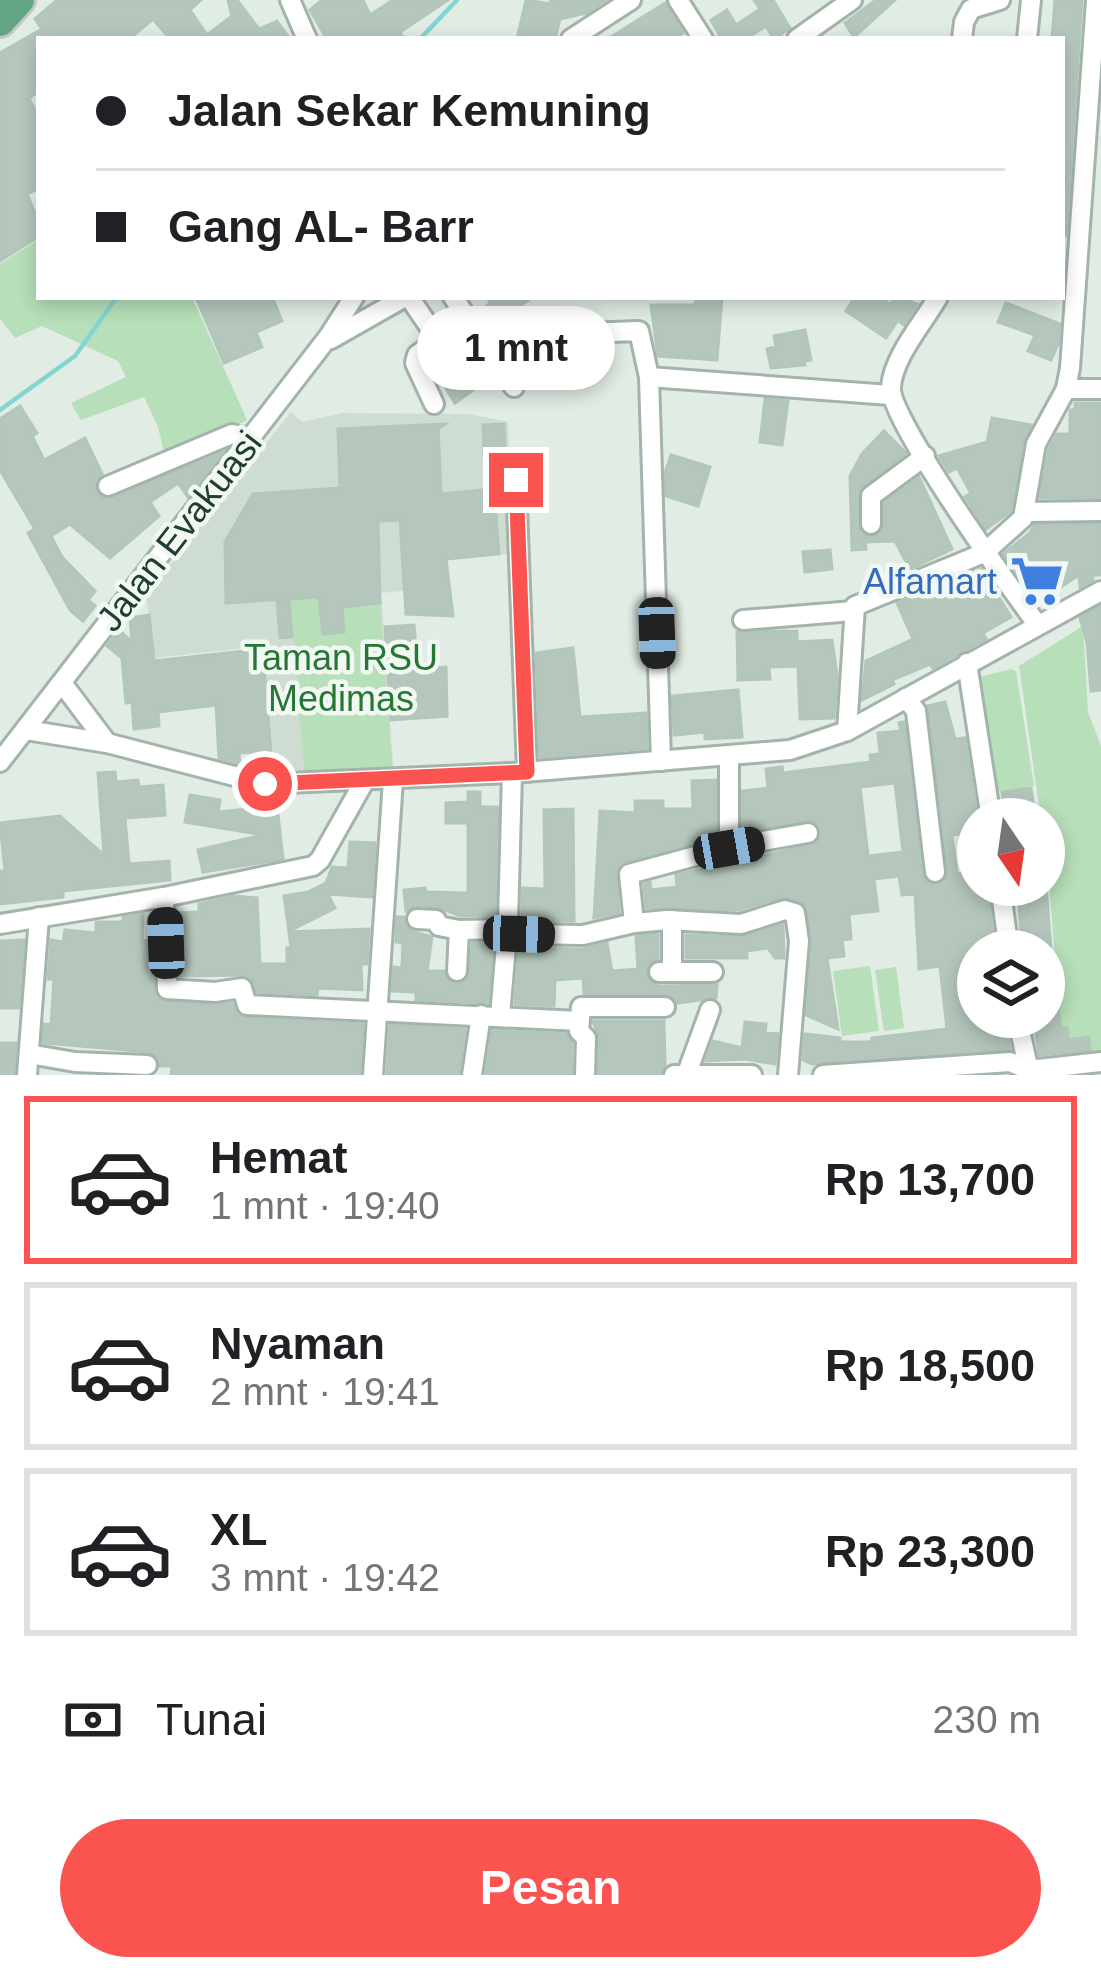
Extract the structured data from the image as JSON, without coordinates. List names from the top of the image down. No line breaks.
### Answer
{"streets":{"street":["Jalan Evakuasi"]},"parks":["Taman RSU Medimas"],"places":{"supermarket":["Alfamart"]},"north":"bottom","page":{"banner":["Jalan Sekar Kemuning","Gang AL- Barr"],"bubble":"1 mnt","list":[{"name":"Hemat","note":"1 mnt · 19:40","value":"Rp 13,700"},{"name":"Nyaman","note":"2 mnt · 19:41","value":"Rp 18,500"},{"name":"XL","note":"3 mnt · 19:42","value":"Rp 23,300"}],"pay":["Tunai","230 m"],"buttons":"Pesan"}}
